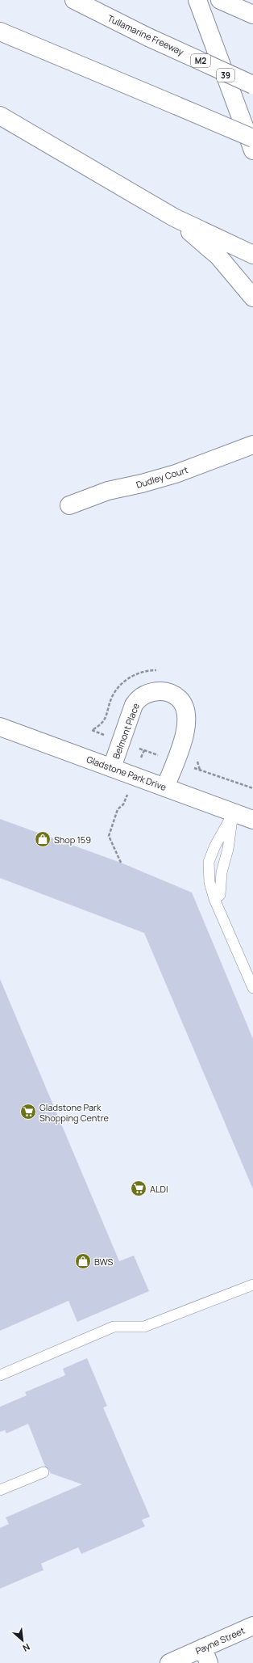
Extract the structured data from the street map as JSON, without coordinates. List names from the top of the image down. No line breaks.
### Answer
{"streets":{"main road":["Tullamarine Freeway","M2","39","Dudley Court","Belmont Place","Gladstone Park Drive","Payne Street"]},"crossings":[["Belmont Place","Gladstone Park Drive"]],"places":{"shop":["Shop 159","BWS"],"supermarket":["Gladstone Park Shopping Centre","ALDI"]},"north":"bottom right"}
